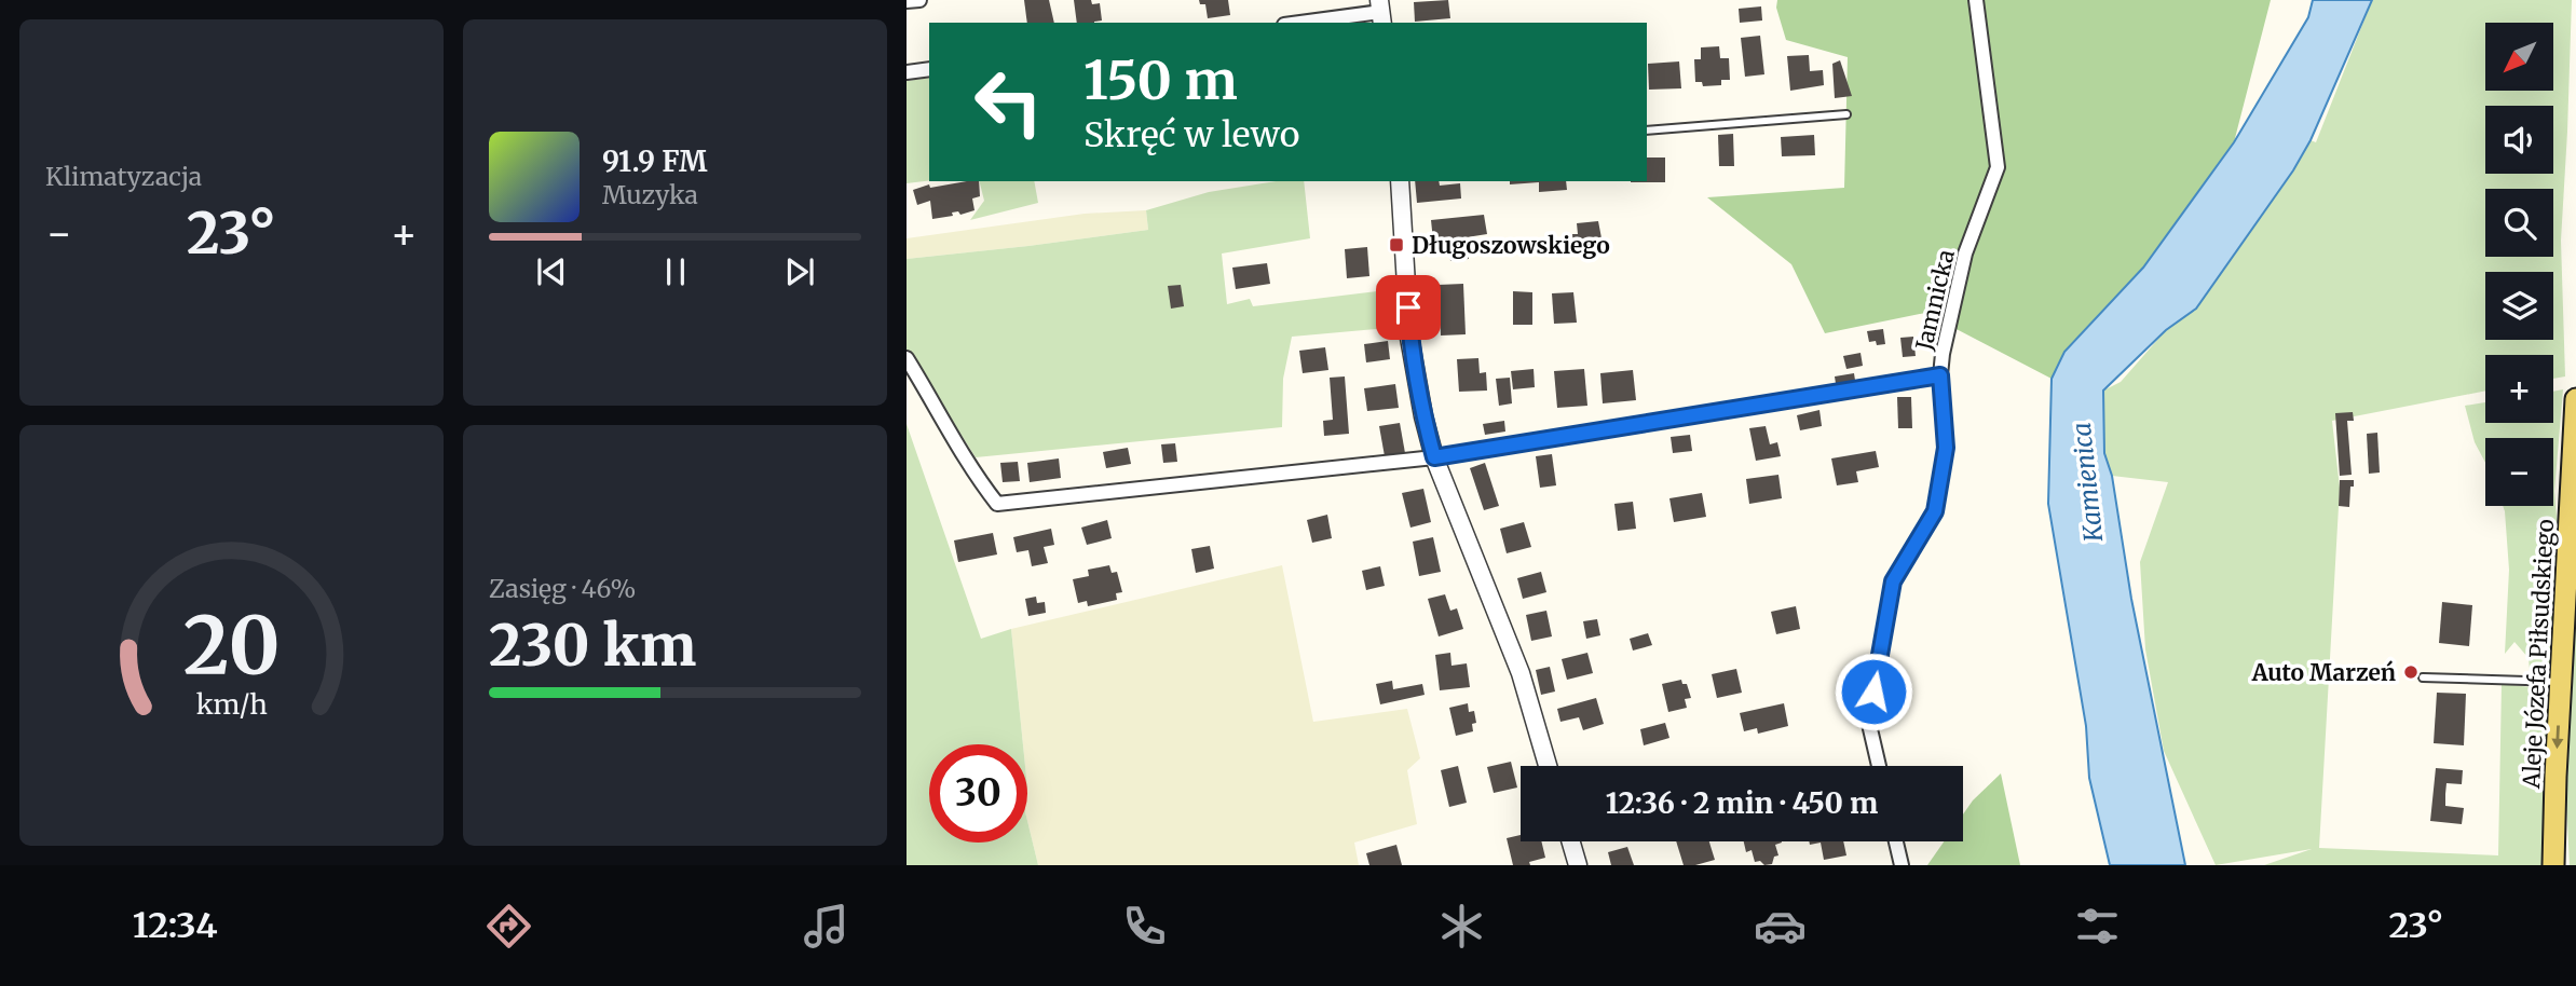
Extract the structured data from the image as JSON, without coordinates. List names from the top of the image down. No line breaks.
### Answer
{"streets":{"main road":["Aleje Józefa Piłsudskiego"],"street":["Jamnicka"]},"one_way":["Aleje Józefa Piłsudskiego"],"water":["Kamienica"],"places":{"transit":["Długoszowskiego"],"other":["Auto Marzeń"]},"north":"bottom left","page":{"tile":["Klimatyzacja",["Zasięg · 46%","230 km"]],"map_buttons":["+","−"],"turn":["150 m","Skręć w lewo"],"song":["91.9 FM","Muzyka"],"heat":["−","23°","+"],"limit":"30","trip":"12:36 · 2 min · 450 m","tabs":["12:34","23°"],"gauge":["20","km/h"]}}
